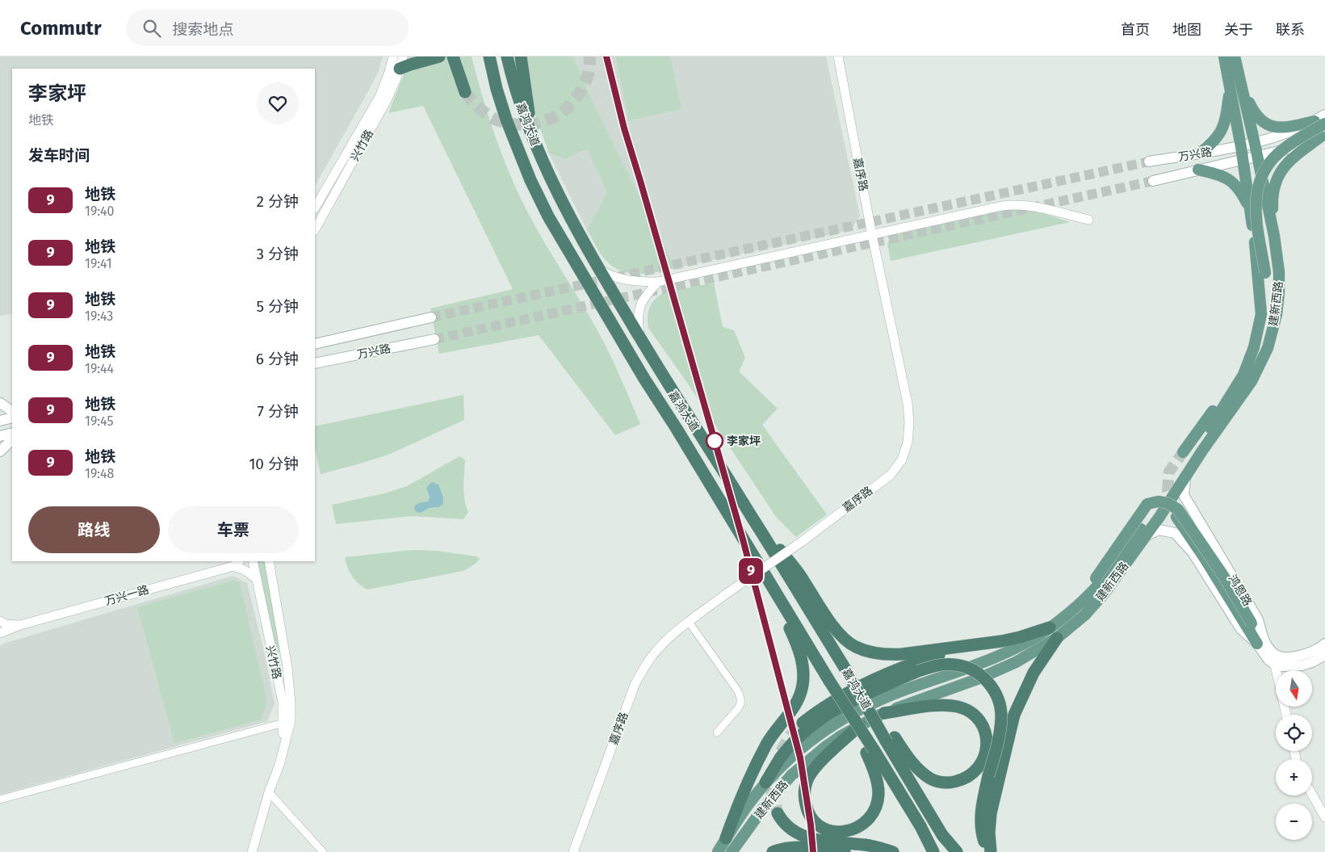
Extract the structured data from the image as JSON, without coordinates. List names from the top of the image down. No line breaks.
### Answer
{"streets":{"highway":["嘉鸿大道"],"main road":["万兴路","建新西路","鸿恩路"],"street":["兴竹路","嘉序路","万兴一路"]},"crossings":[["万兴路","建新西路"],["建新西路","鸿恩路"]],"places":["李家坪"],"lines":["metro line 9"],"north":"bottom","page":{"header":"Commutr","search":"搜索地点","nav":["首页","地图","关于","联系"],"on_map":"9","heading":[["李家坪","地铁"],"发车时间"],"list":[{"mark":"9","name":"地铁","note":"19:40","value":"2 分钟"},{"mark":"9","name":"地铁","note":"19:41","value":"3 分钟"},{"mark":"9","name":"地铁","note":"19:43","value":"5 分钟"},{"mark":"9","name":"地铁","note":"19:44","value":"6 分钟"},{"mark":"9","name":"地铁","note":"19:45","value":"7 分钟"},{"mark":"9","name":"地铁","note":"19:48","value":"10 分钟"}],"buttons":["路线","车票"],"map_buttons":["+","−"]}}
